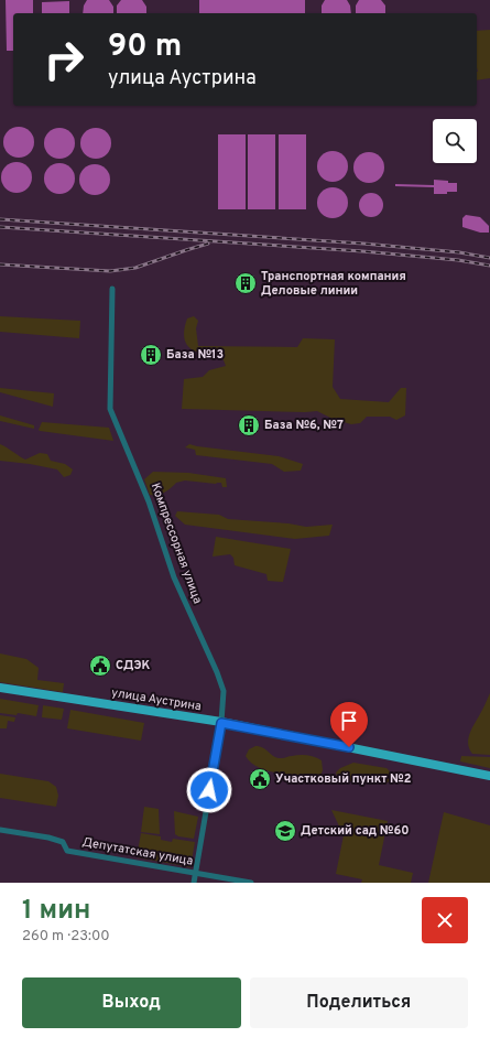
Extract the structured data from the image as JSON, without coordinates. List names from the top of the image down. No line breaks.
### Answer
{"streets":{"main road":["улица Аустрина"],"street":["Компрессорная улица","Депутатская улица"]},"crossings":[["Компрессорная улица","улица Аустрина"],["Компрессорная улица","Депутатская улица"]],"places":{"building":["Транспортная компания Деловые линии","База №13","База №6, №7"],"public building":["СДЭК","Участковый пункт №2"],"school or university":["Детский сад №60"]},"page":{"turn":["90 m","улица Аустрина"],"heading":["1 мин","260 m · 23:00"],"buttons":["Выход","Поделиться"]}}
